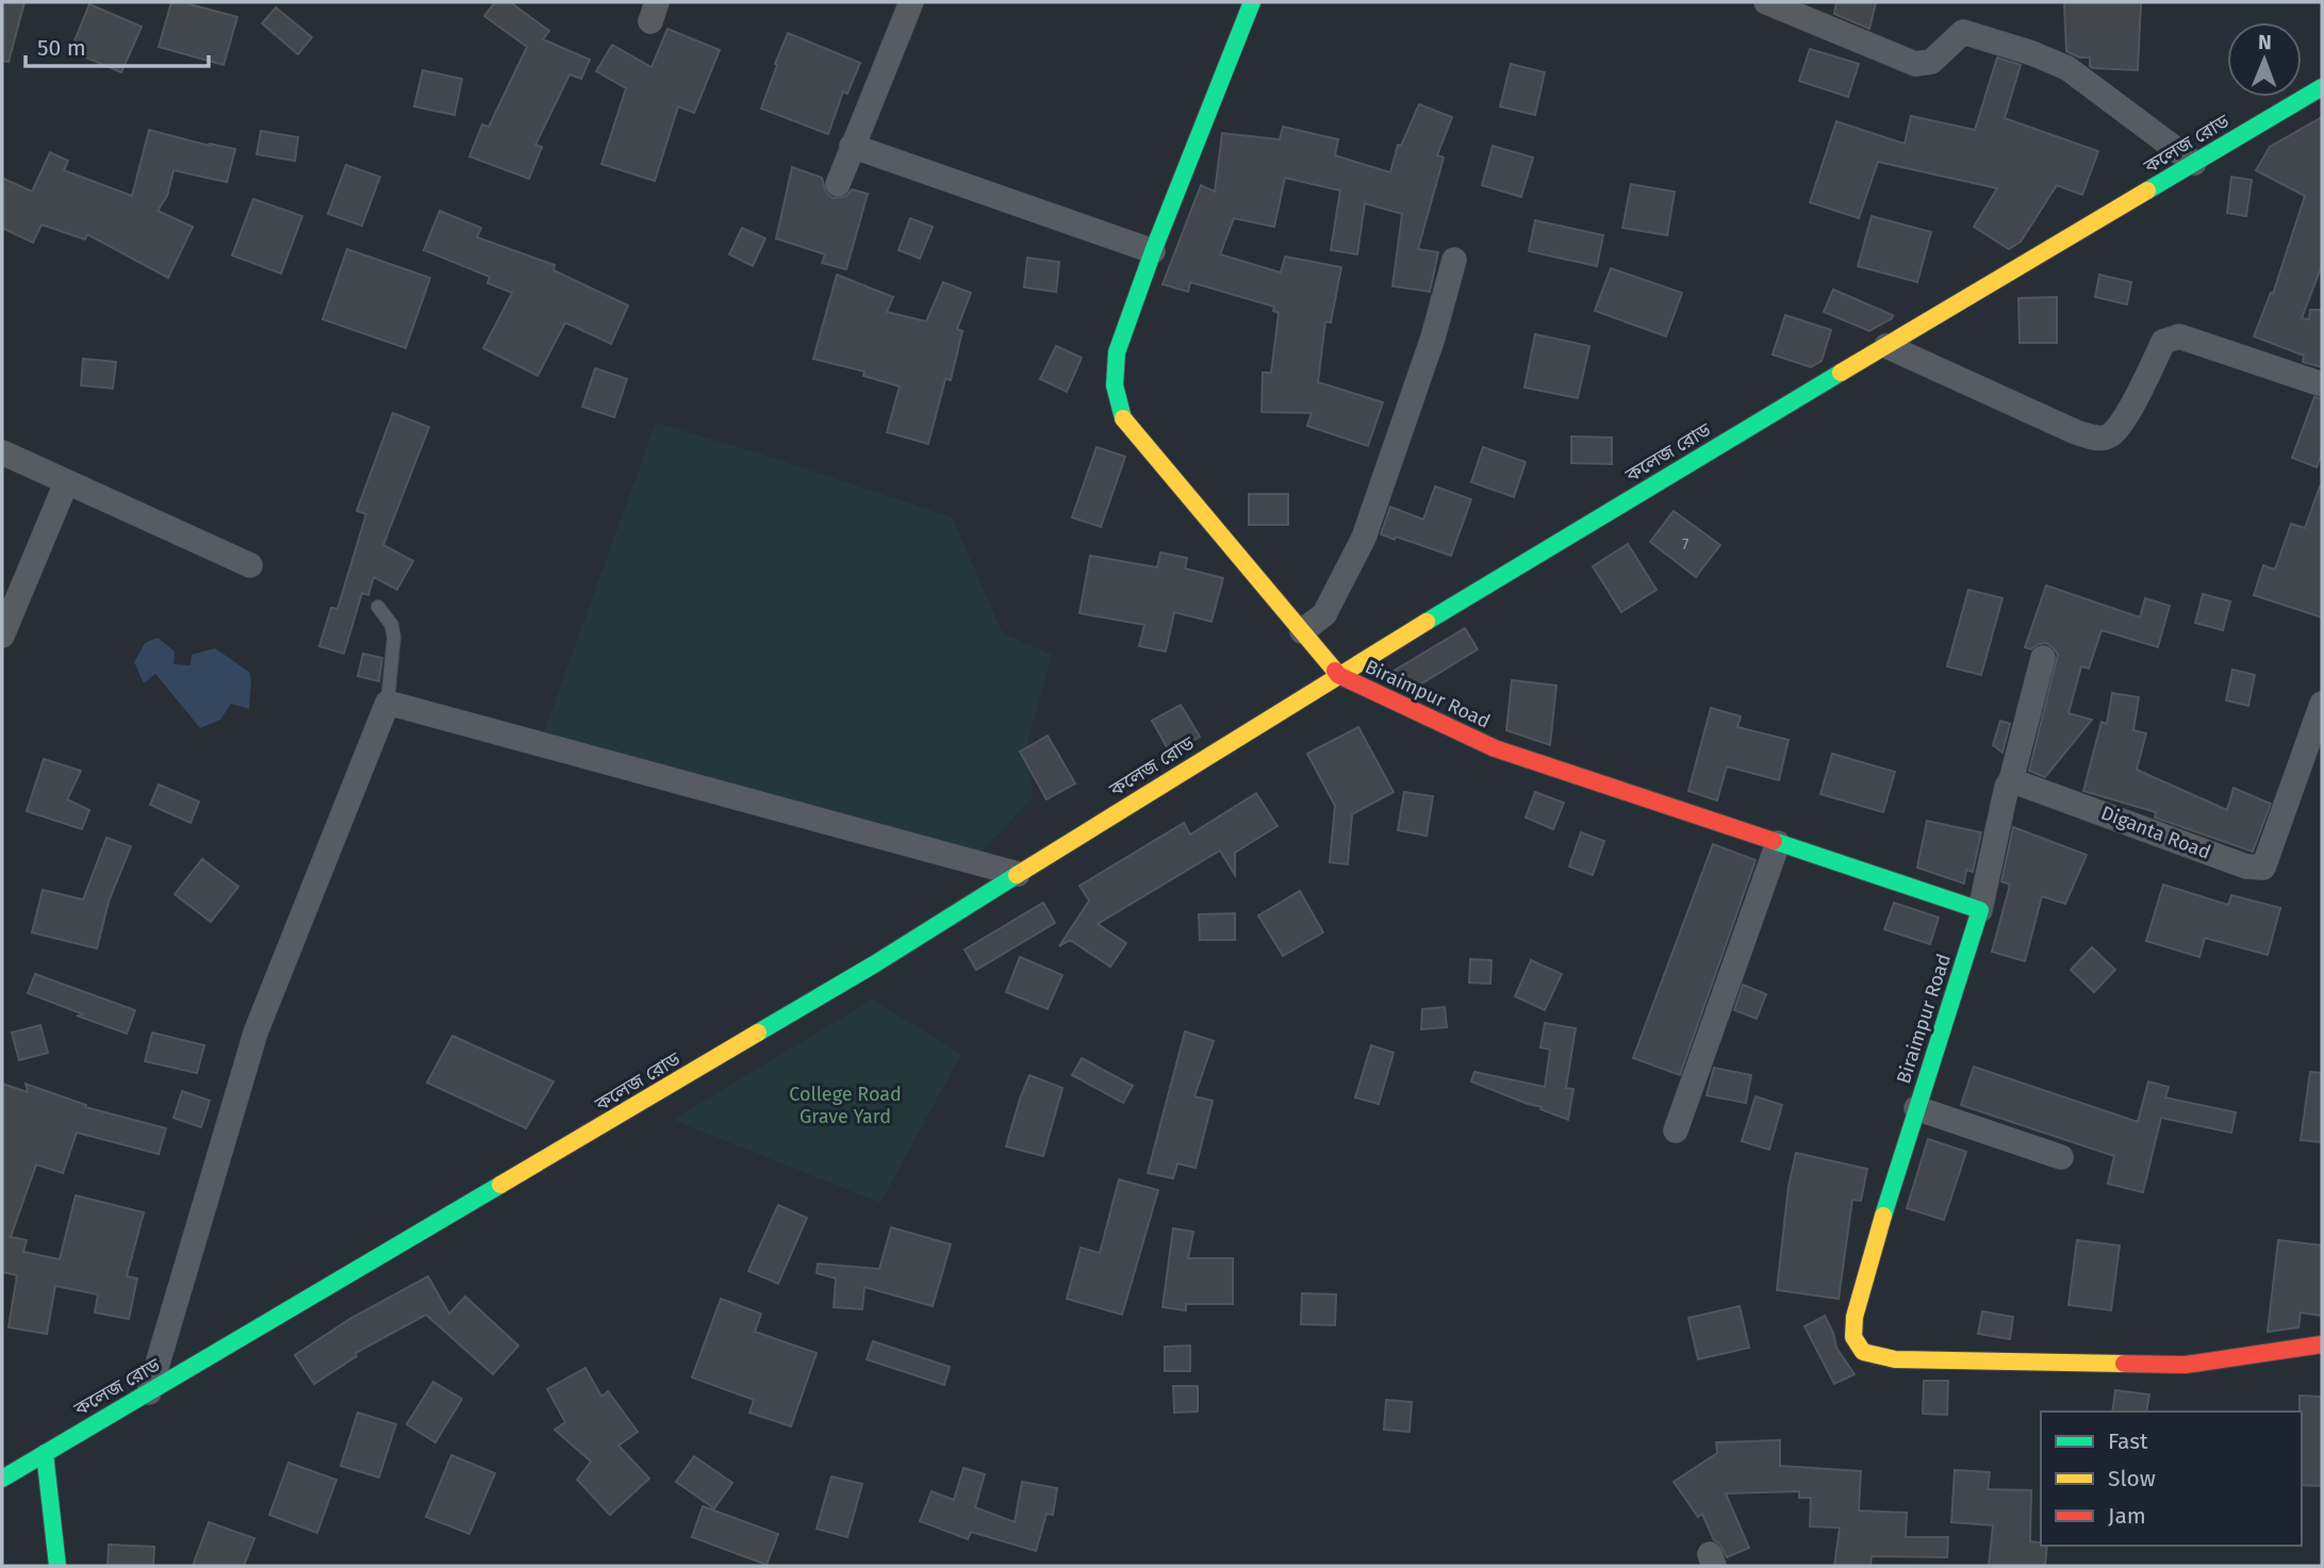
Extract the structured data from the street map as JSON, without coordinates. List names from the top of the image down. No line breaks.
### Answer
{"streets":{"main road":["কলেজ রোড","Biraimpur Road"],"street":["Diganta Road"]},"crossings":[["কলেজ রোড","Biraimpur Road"]],"parks":["College Road Grave Yard"],"house_numbers":["7"],"legend":["Fast","Slow","Jam"],"scale_bar":"50 m","north":"top"}
